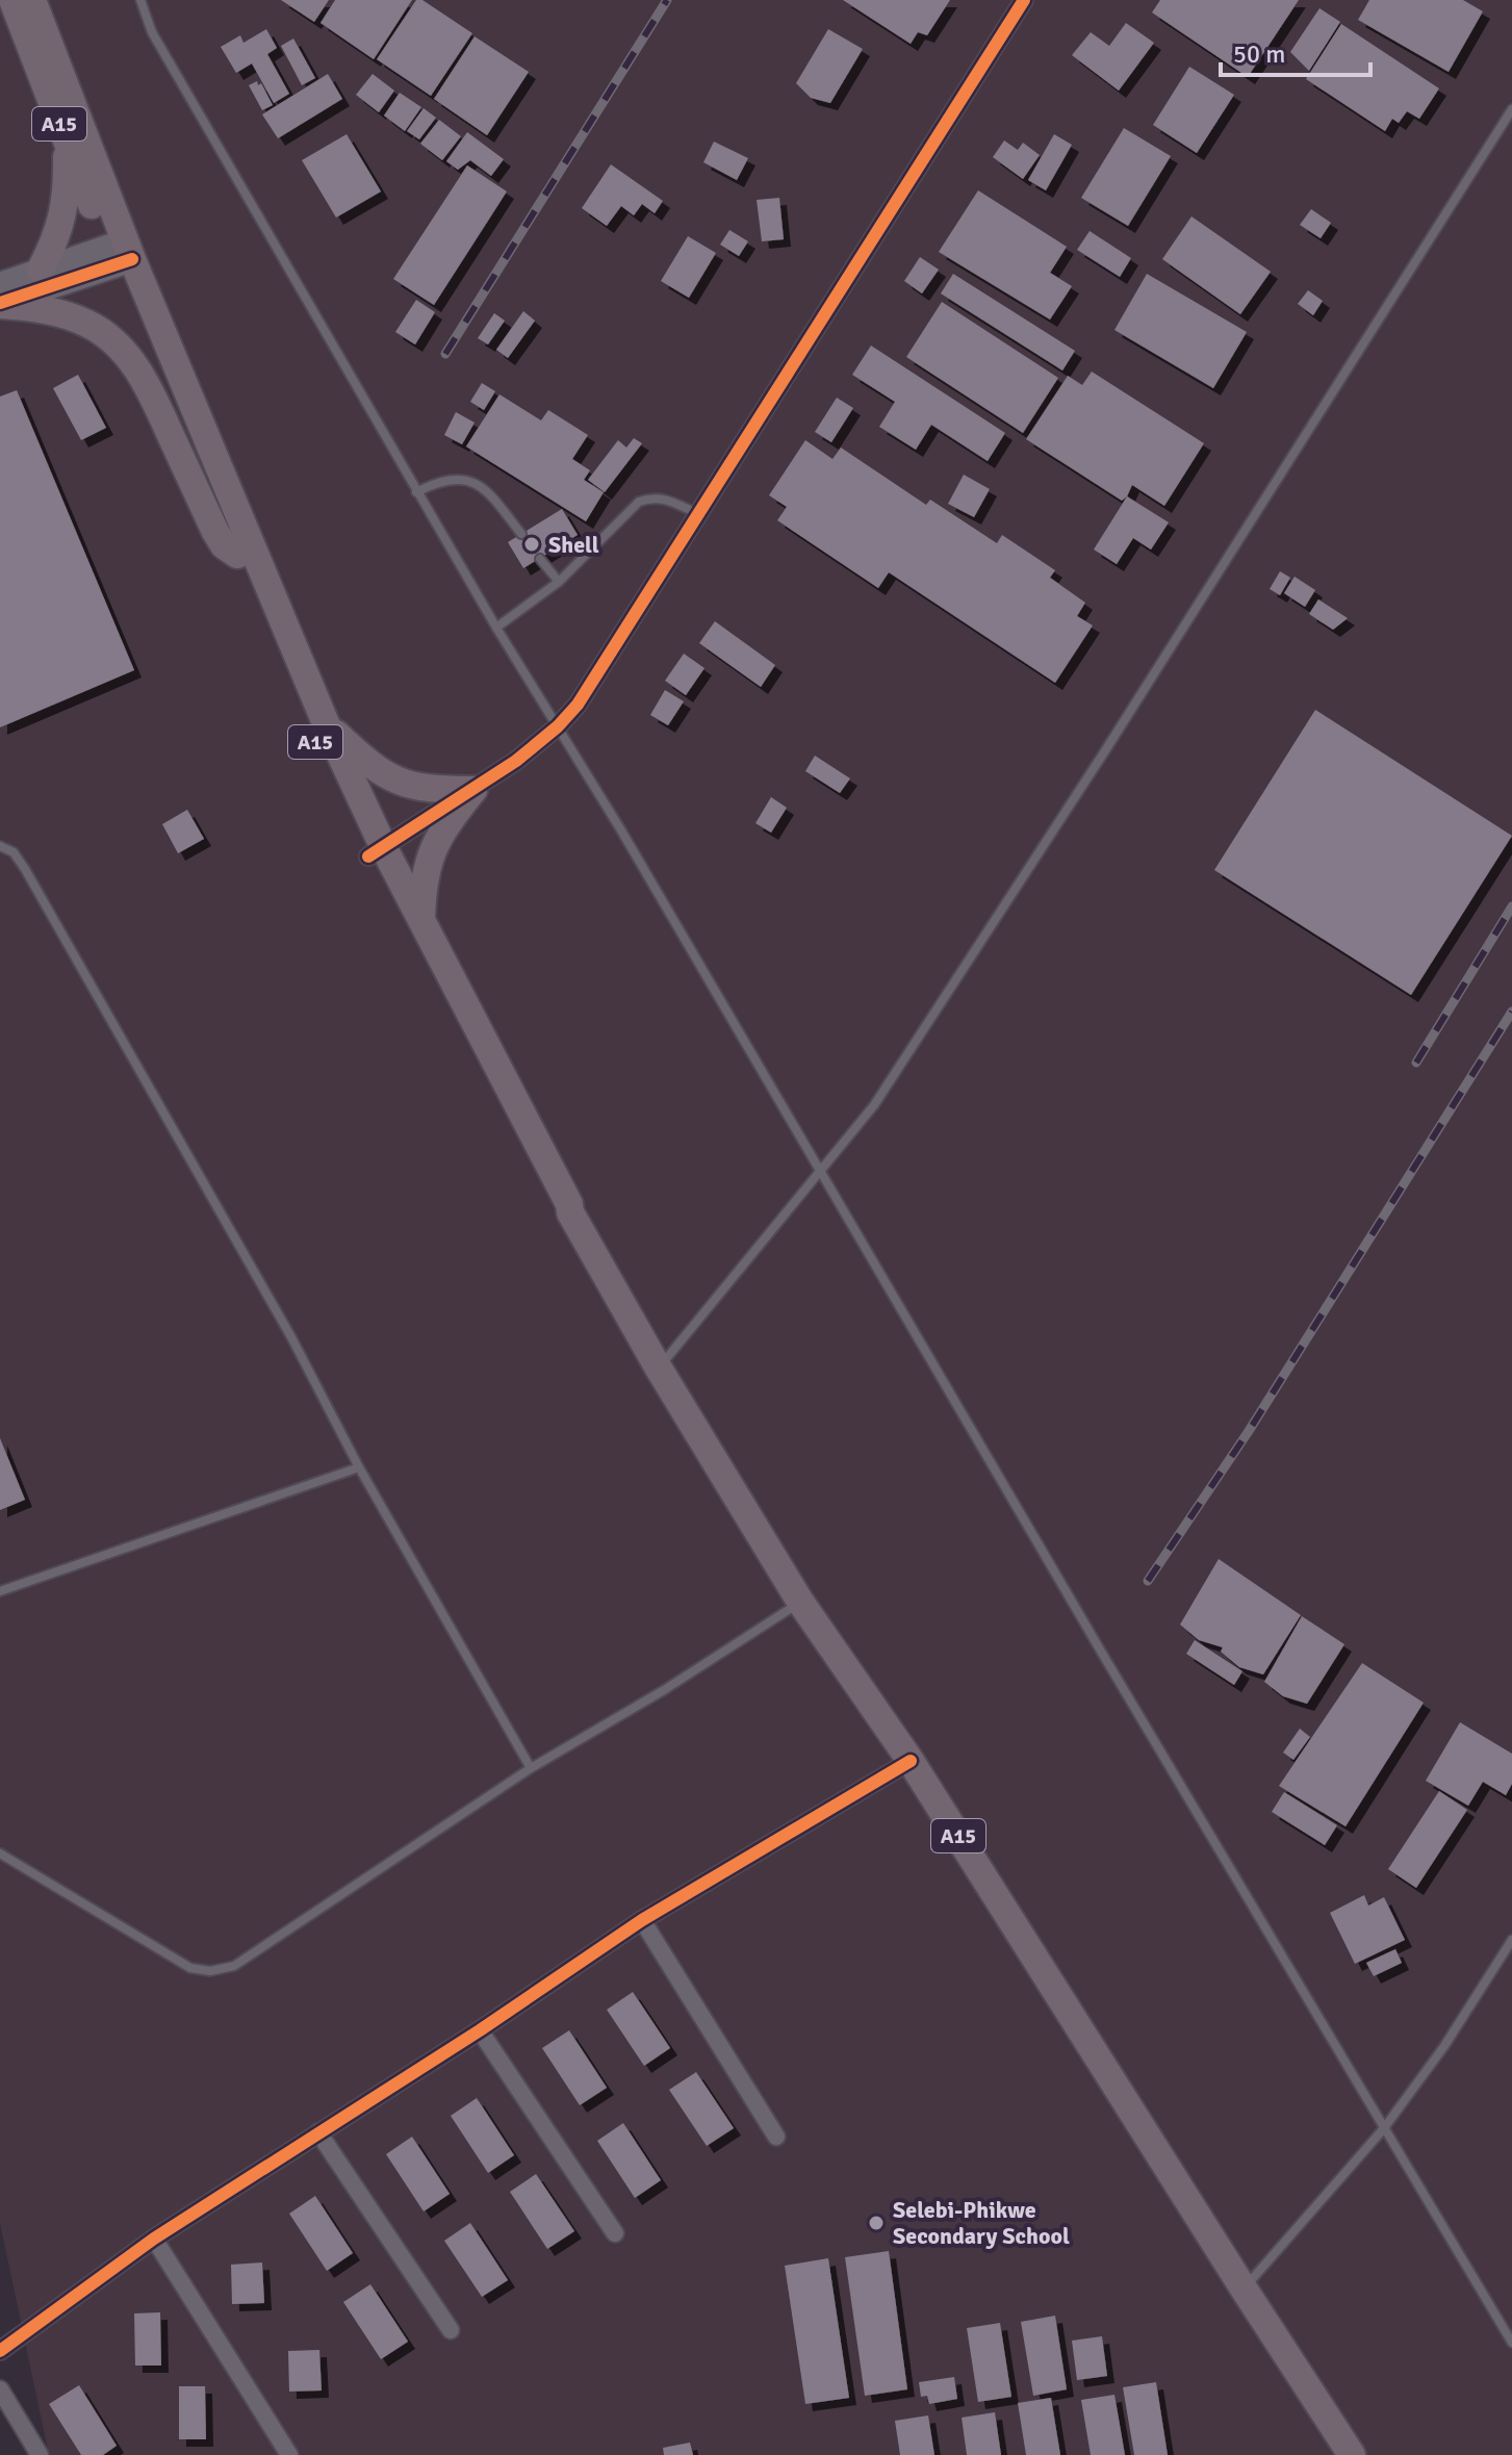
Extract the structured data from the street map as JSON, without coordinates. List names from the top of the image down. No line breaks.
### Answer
{"streets":{"main road":["A15"]},"places":["Shell","Selebi-Phikwe Secondary School"],"scale_bar":"50 m"}
